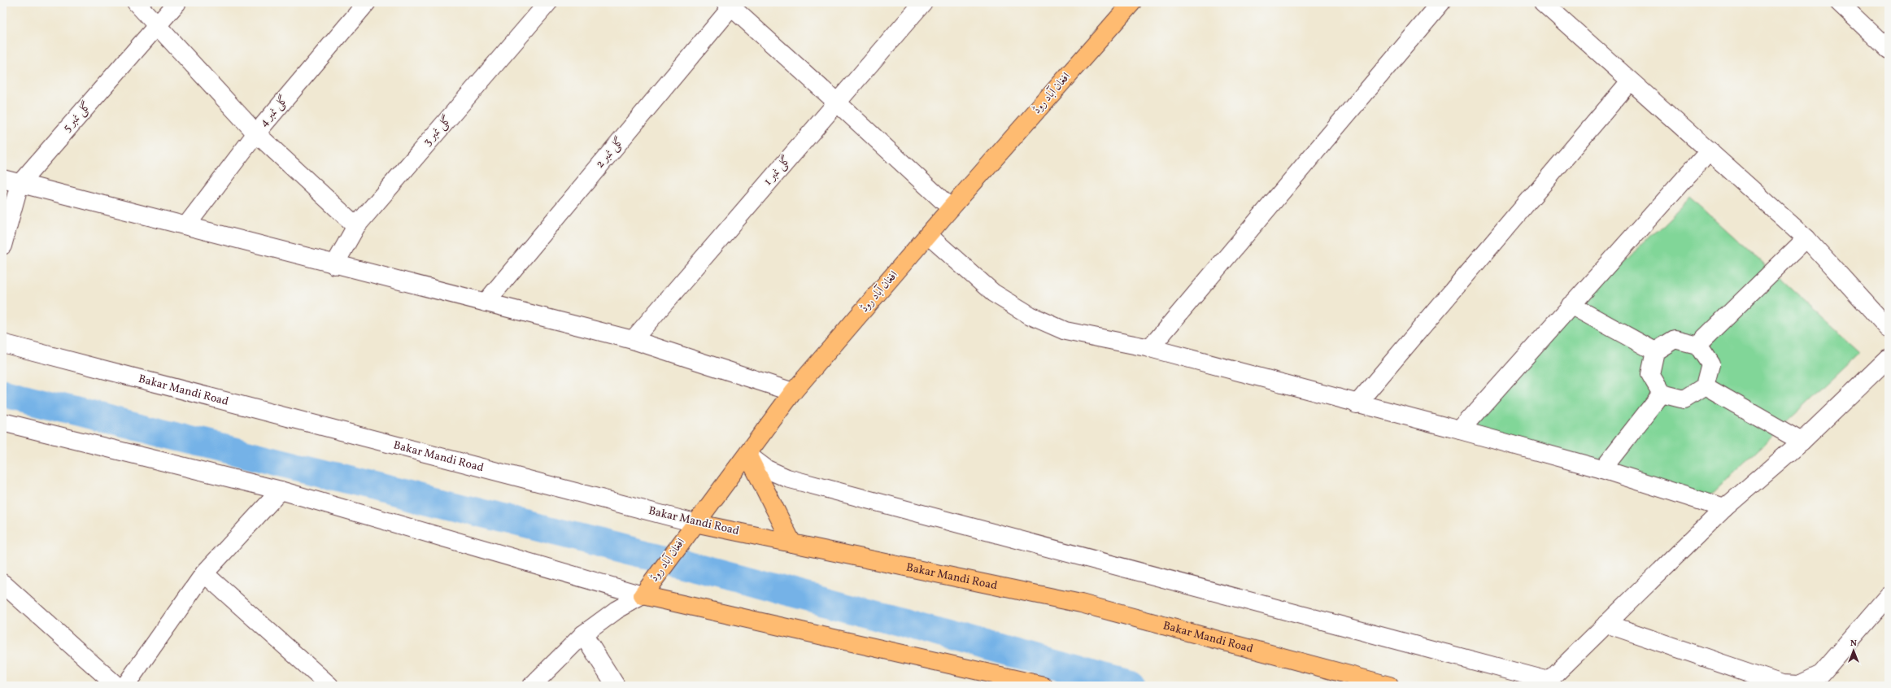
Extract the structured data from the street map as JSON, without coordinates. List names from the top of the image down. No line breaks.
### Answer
{"streets":{"main road":["افغان آباد روڈ","Bakar Mandi Road"],"street":["گلی نمبر 4","گلی نمبر 5","گلی نمبر 3","گلی نمبر 2","گلی نمبر 1"]},"crossings":[["افغان آباد روڈ","Bakar Mandi Road"]],"north":"top"}
